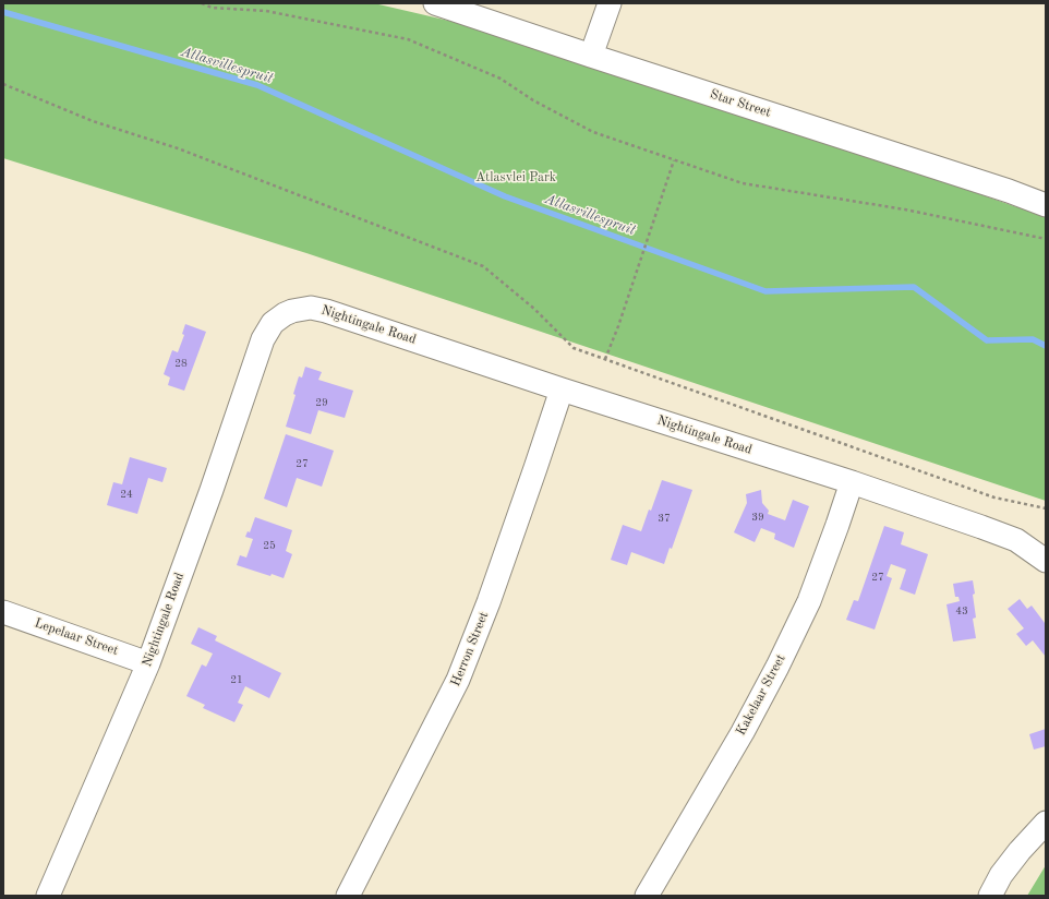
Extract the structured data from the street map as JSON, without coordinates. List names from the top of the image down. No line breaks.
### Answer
{"streets":{"street":["Star Street","Nightingale Road","Lepelaar Street","Herron Street","Kakelaar Street"]},"crossings":[["Nightingale Road","Lepelaar Street"],["Nightingale Road","Herron Street"],["Nightingale Road","Kakelaar Street"]],"water":["Atlasvillespruit"],"parks":["Atlasvlei Park"],"house_numbers":["28","29","27","24","39","37","25","27","43","21"]}
